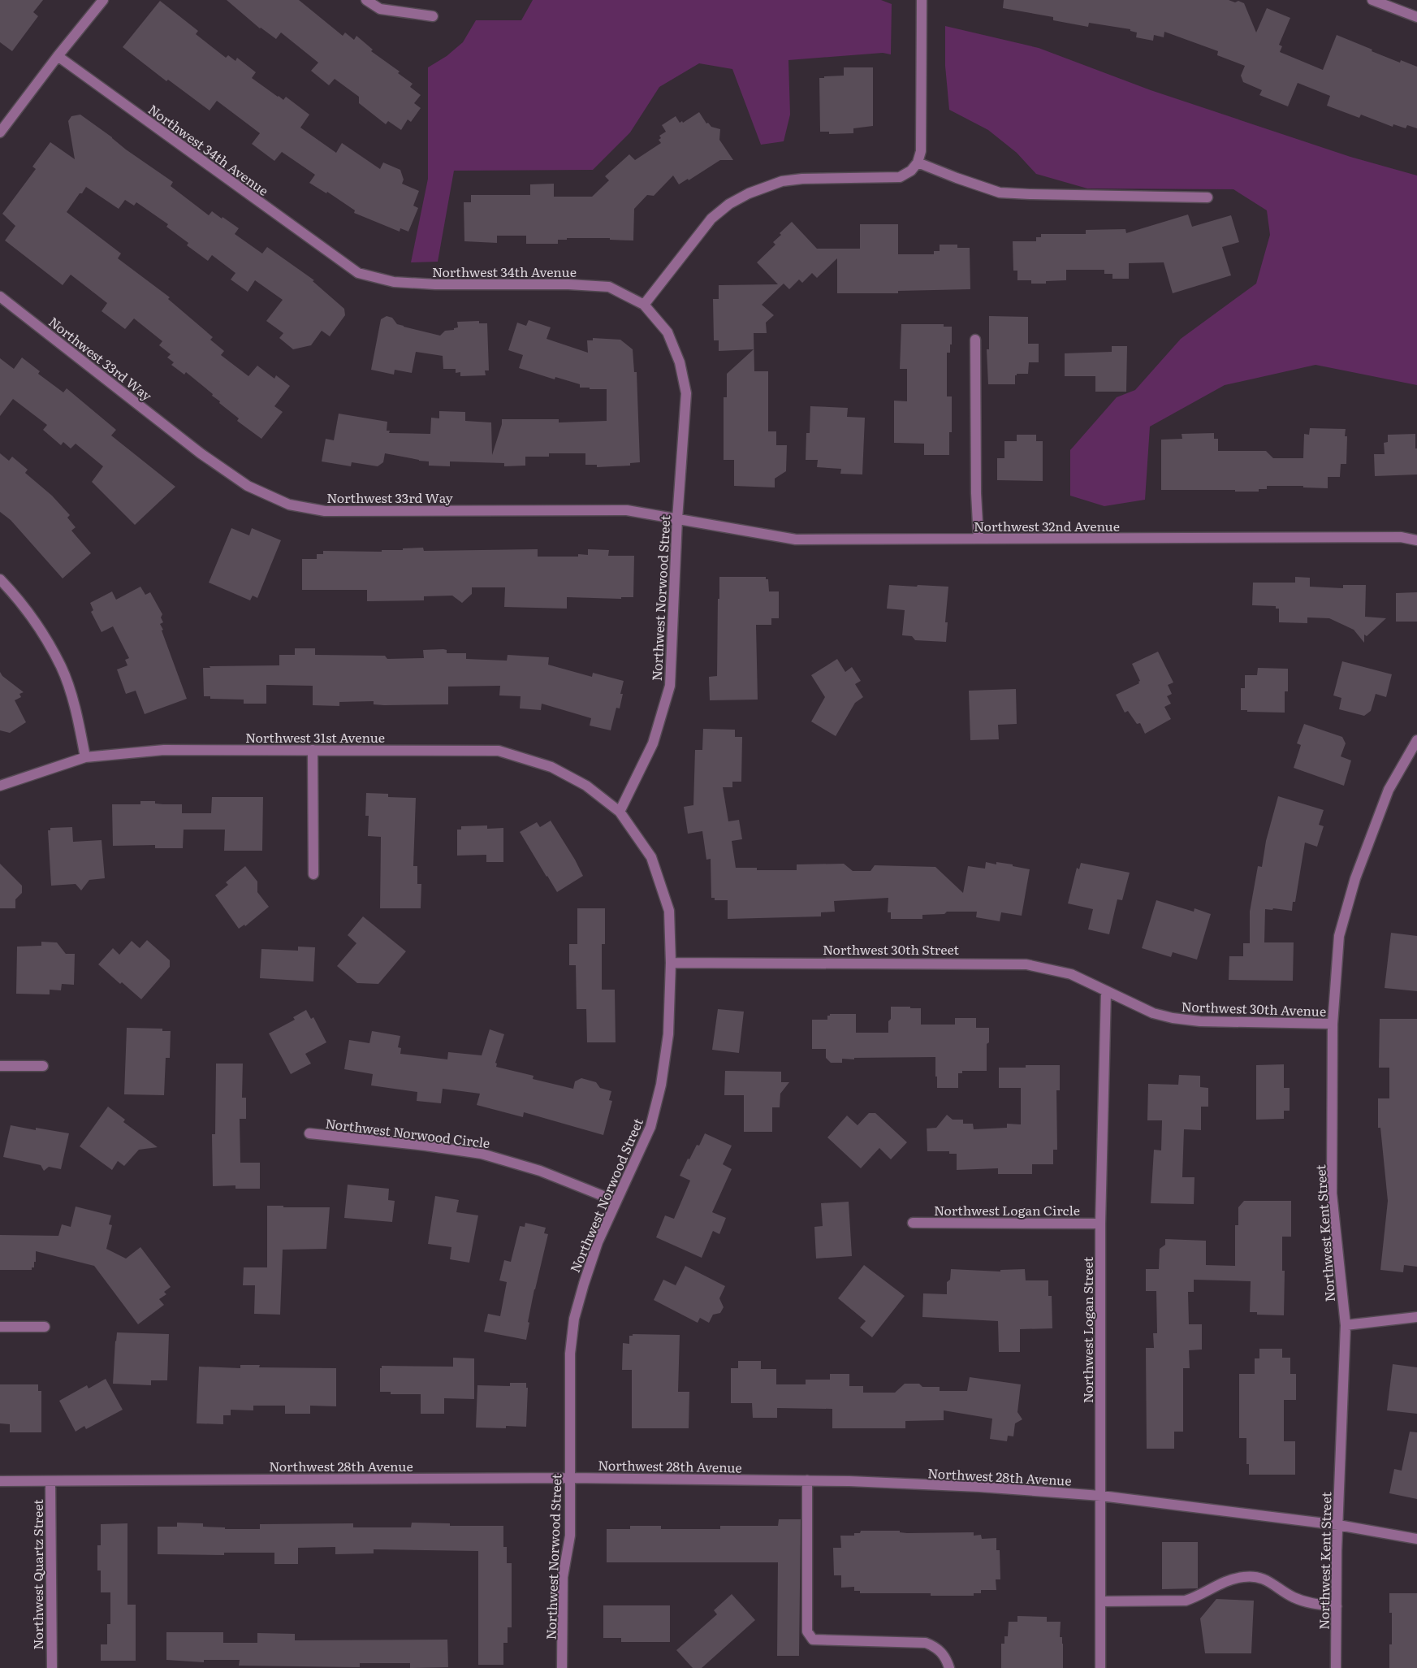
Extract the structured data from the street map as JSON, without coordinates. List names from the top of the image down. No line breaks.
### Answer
{"streets":{"street":["Northwest 34th Avenue","Northwest 33rd Way","Northwest 32nd Avenue","Northwest Norwood Street","Northwest 31st Avenue","Northwest 30th Street","Northwest 30th Avenue","Northwest Norwood Circle","Northwest Logan Circle","Northwest Kent Street","Northwest Logan Street","Northwest 28th Avenue","Northwest Quartz Street"]},"crossings":[["Northwest 34th Avenue","Northwest Norwood Street"],["Northwest 33rd Way","Northwest 32nd Avenue"],["Northwest 33rd Way","Northwest Norwood Street"],["Northwest 32nd Avenue","Northwest Norwood Street"],["Northwest Norwood Street","Northwest 31st Avenue"],["Northwest Norwood Street","Northwest 30th Street"],["Northwest Norwood Street","Northwest Norwood Circle"],["Northwest Norwood Street","Northwest 28th Avenue"],["Northwest 30th Street","Northwest 30th Avenue"],["Northwest 30th Street","Northwest Logan Street"],["Northwest 30th Avenue","Northwest Kent Street"],["Northwest 30th Avenue","Northwest Logan Street"],["Northwest Logan Circle","Northwest Logan Street"],["Northwest Kent Street","Northwest 28th Avenue"],["Northwest Logan Street","Northwest 28th Avenue"],["Northwest 28th Avenue","Northwest Quartz Street"]]}
